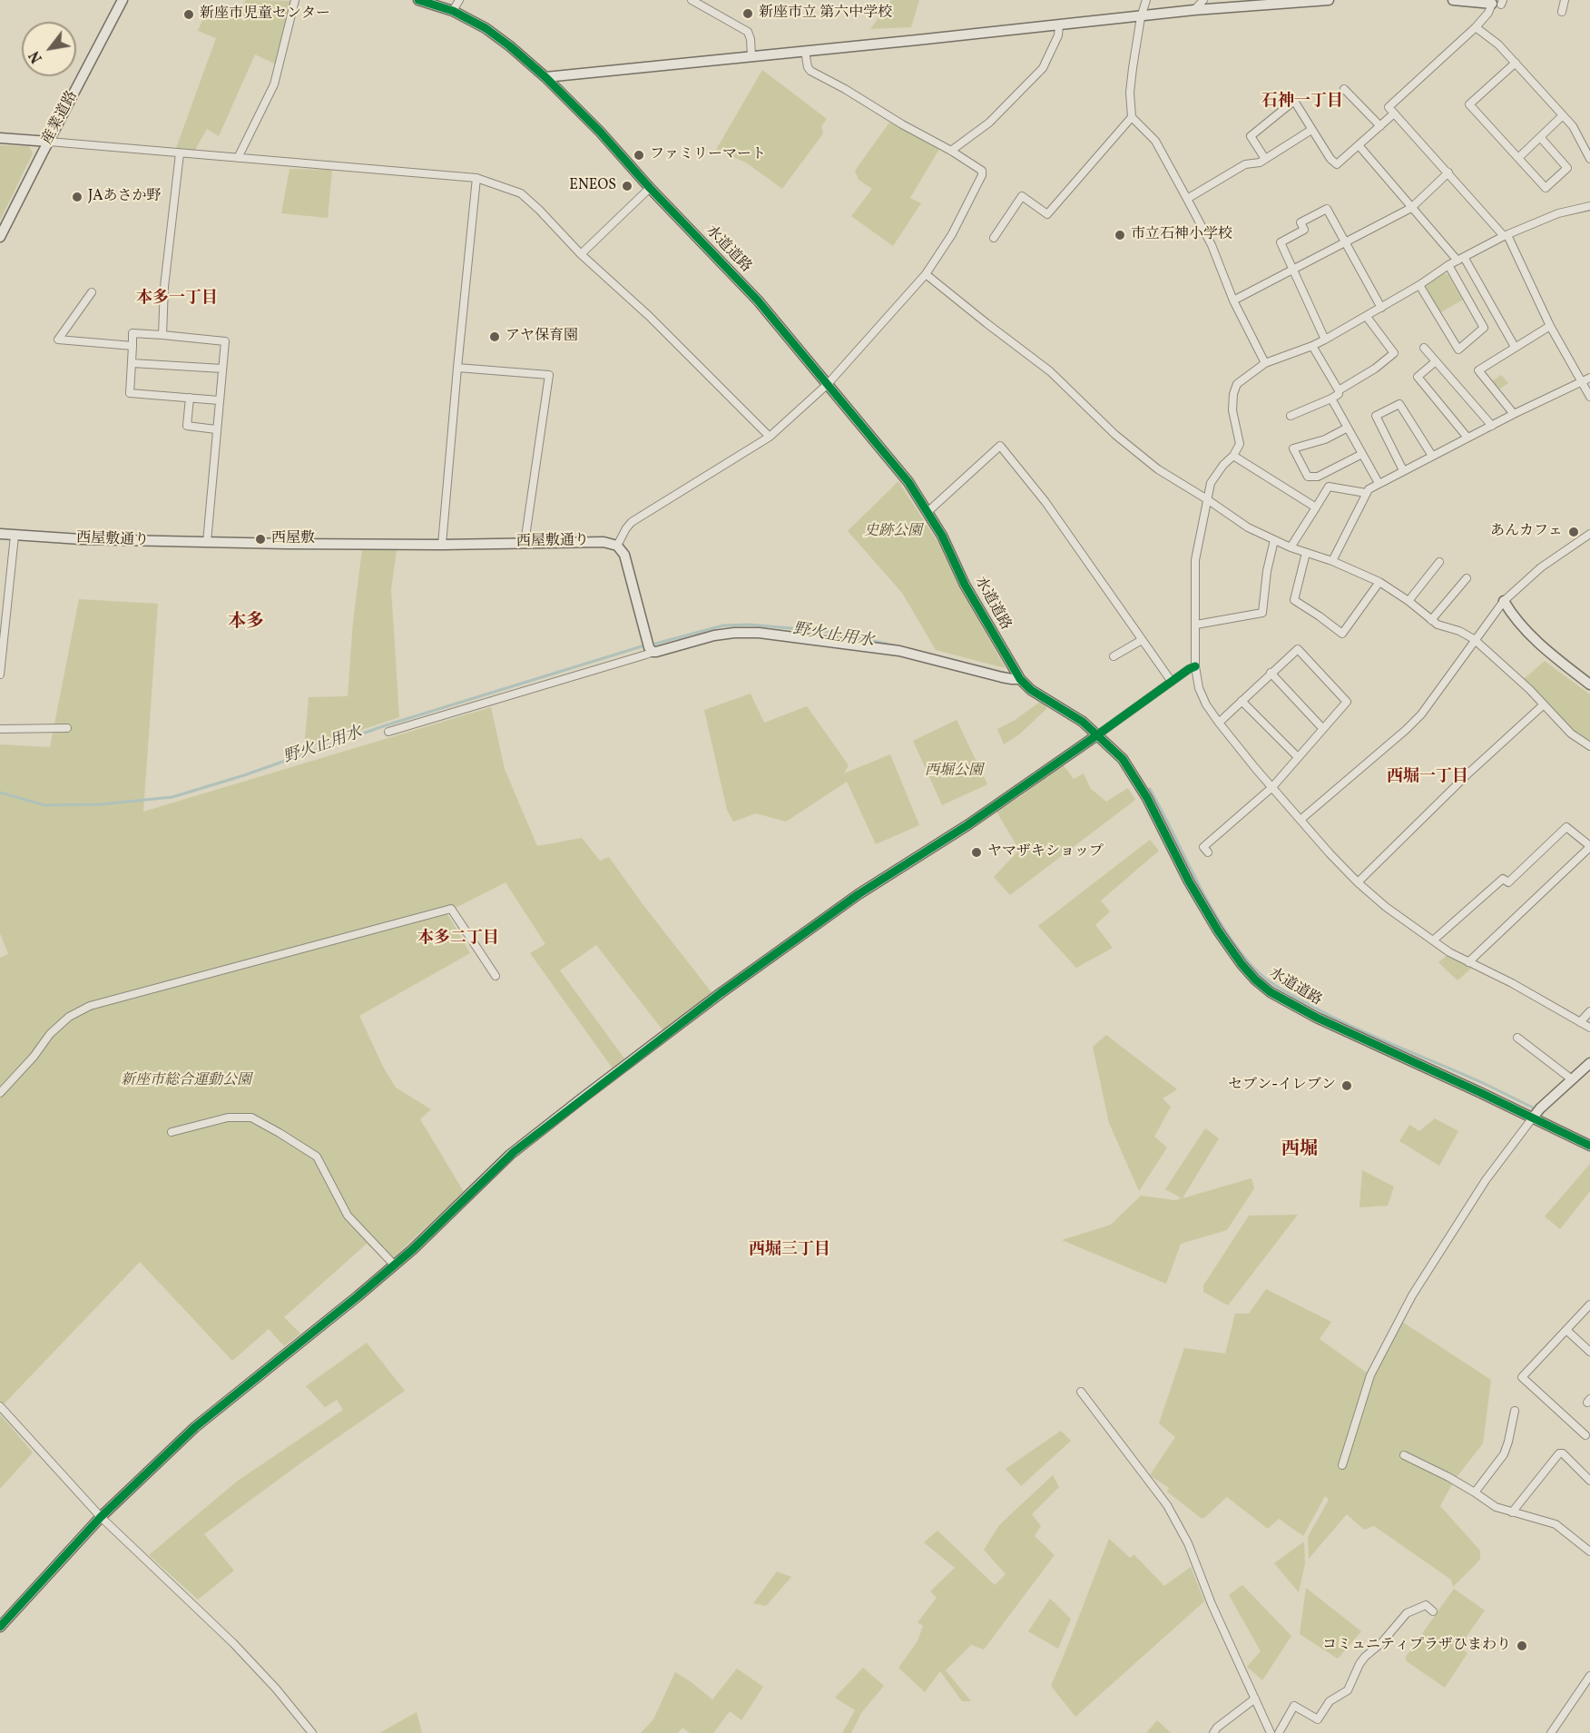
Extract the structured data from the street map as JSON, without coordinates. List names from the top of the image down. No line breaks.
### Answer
{"streets":{"street":["産業道路","水道道路","西屋敷通り"]},"districts":["石神一丁目","本多一丁目","本多","西堀一丁目","本多二丁目","西堀","西堀三丁目"],"water":["野火止用水"],"parks":["史跡公園","西堀公園","新座市総合運動公園"],"places":["新座市立 第六中学校","新座市児童センター","ファミリーマート","ENEOS","JAあさか野","市立石神小学校","アヤ保育園","あんカフェ","西屋敷","ヤマザキショップ","セブン-イレブン","コミュニティプラザひまわり"],"north":"bottom left"}
